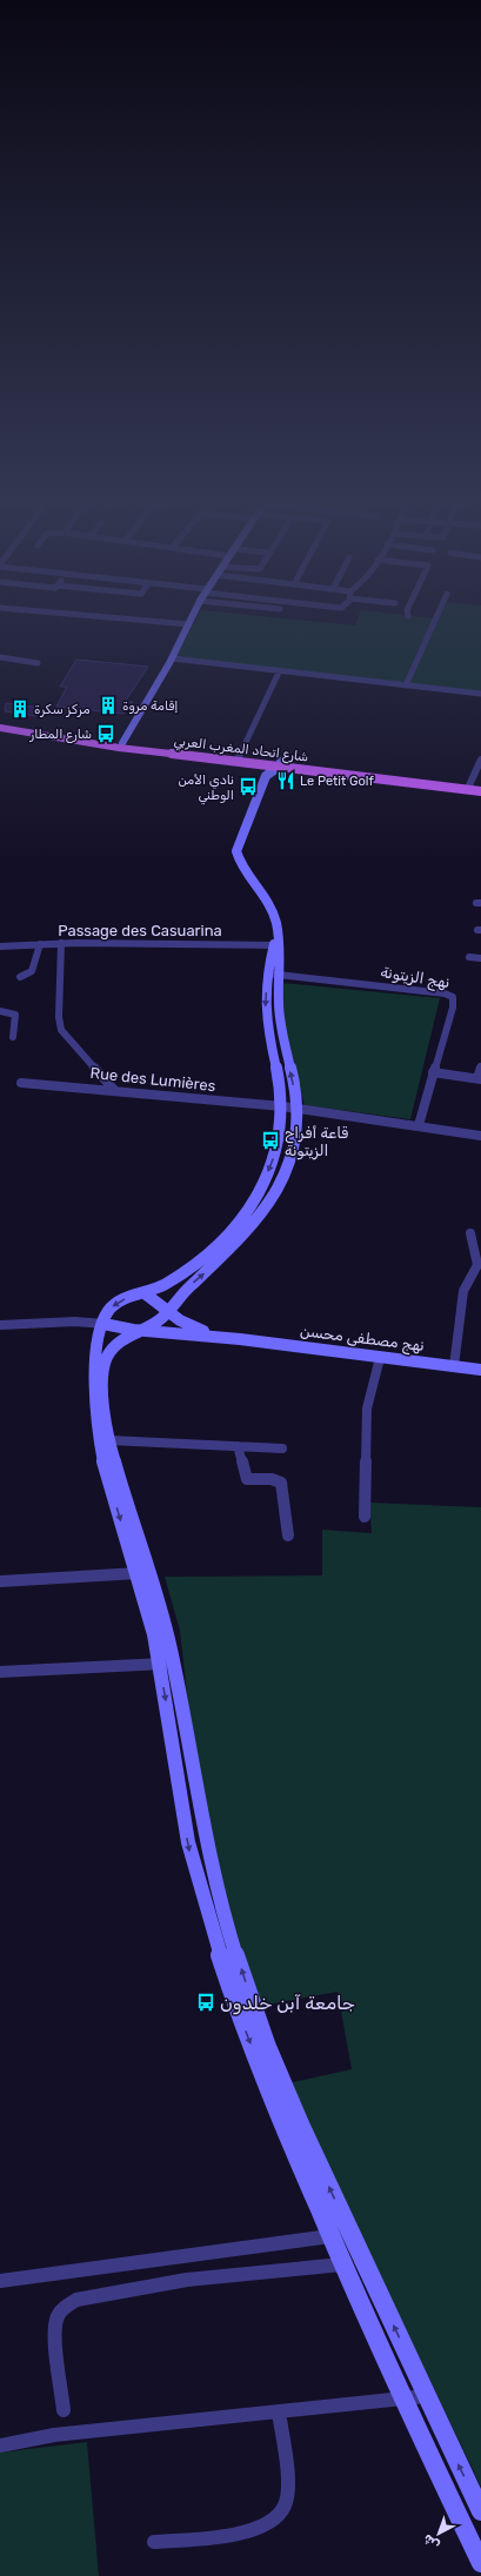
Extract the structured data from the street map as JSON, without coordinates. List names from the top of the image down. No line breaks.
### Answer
{"streets":{"main road":["شارع اتحاد المغرب العربي","نهج مصطفى محسن"],"street":["Passage des Casuarina","نهج الزيتونة","Rue des Lumières"]},"crossings":[["نهج الزيتونة","Rue des Lumières"]],"places":{"building":["إقامة مروة","مركز سكرة"],"bus stop":["شارع المطار","نادي الأمن الوطني","قاعة أفراح الزيتونة","جامعة آبن خلدون"],"restaurant":["Le Petit Golf"]},"north":"bottom left"}
